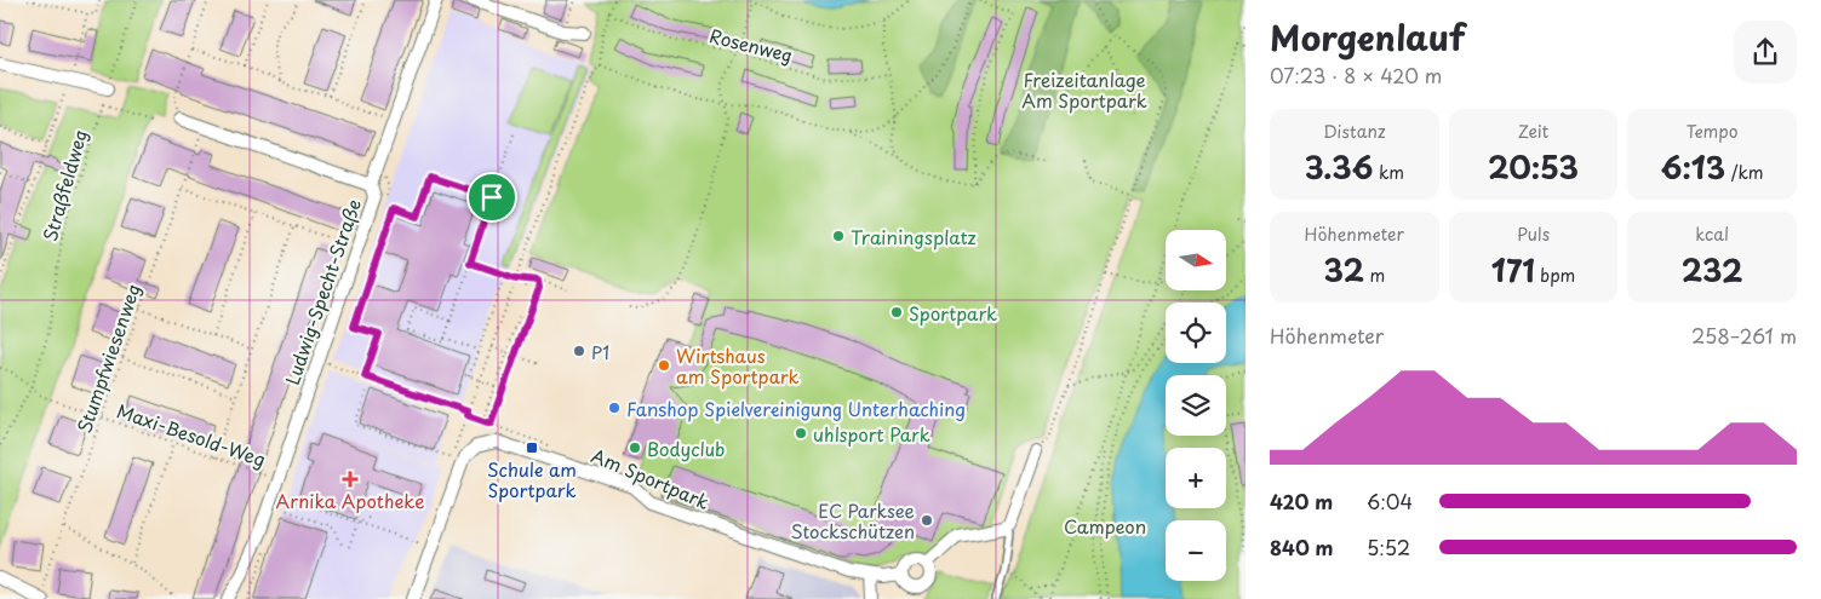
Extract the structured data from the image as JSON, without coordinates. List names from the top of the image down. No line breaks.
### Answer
{"streets":{"street":["Ludwig-Specht-Straße","Am Sportpark"],"path":["Rosenweg","Straßfeldweg","Stumpfwiesenweg","Maxi-Besold-Weg"]},"crossings":[["Straßfeldweg","Maxi-Besold-Weg"],["Ludwig-Specht-Straße","Stumpfwiesenweg"],["Ludwig-Specht-Straße","Maxi-Besold-Weg"],["Stumpfwiesenweg","Maxi-Besold-Weg"]],"parks":["Freizeitanlage Am Sportpark","Campeon"],"places":{"other":["Trainingsplatz","Sportpark","P1","Wirtshaus am Sportpark","Fanshop Spielvereinigung Unterhaching","uhlsport Park","Bodyclub","EC Parksee Stockschützen"],"transit":["Schule am Sportpark"],"health":["Arnika Apotheke"]},"north":"right","page":{"heading":["Morgenlauf","07:23 · 8 × 420 m"],"stats":[["Distanz","3.36 km"],["Zeit","20:53"],["Tempo","6:13 /km"],["Höhenmeter","32 m"],["Puls","171 bpm"],["kcal","232"]],"map_buttons":["+","−"],"chart":["Höhenmeter","258–261 m"],"list":[{"name":"420 m","note":"6:04"},{"name":"840 m","note":"5:52"}]}}
